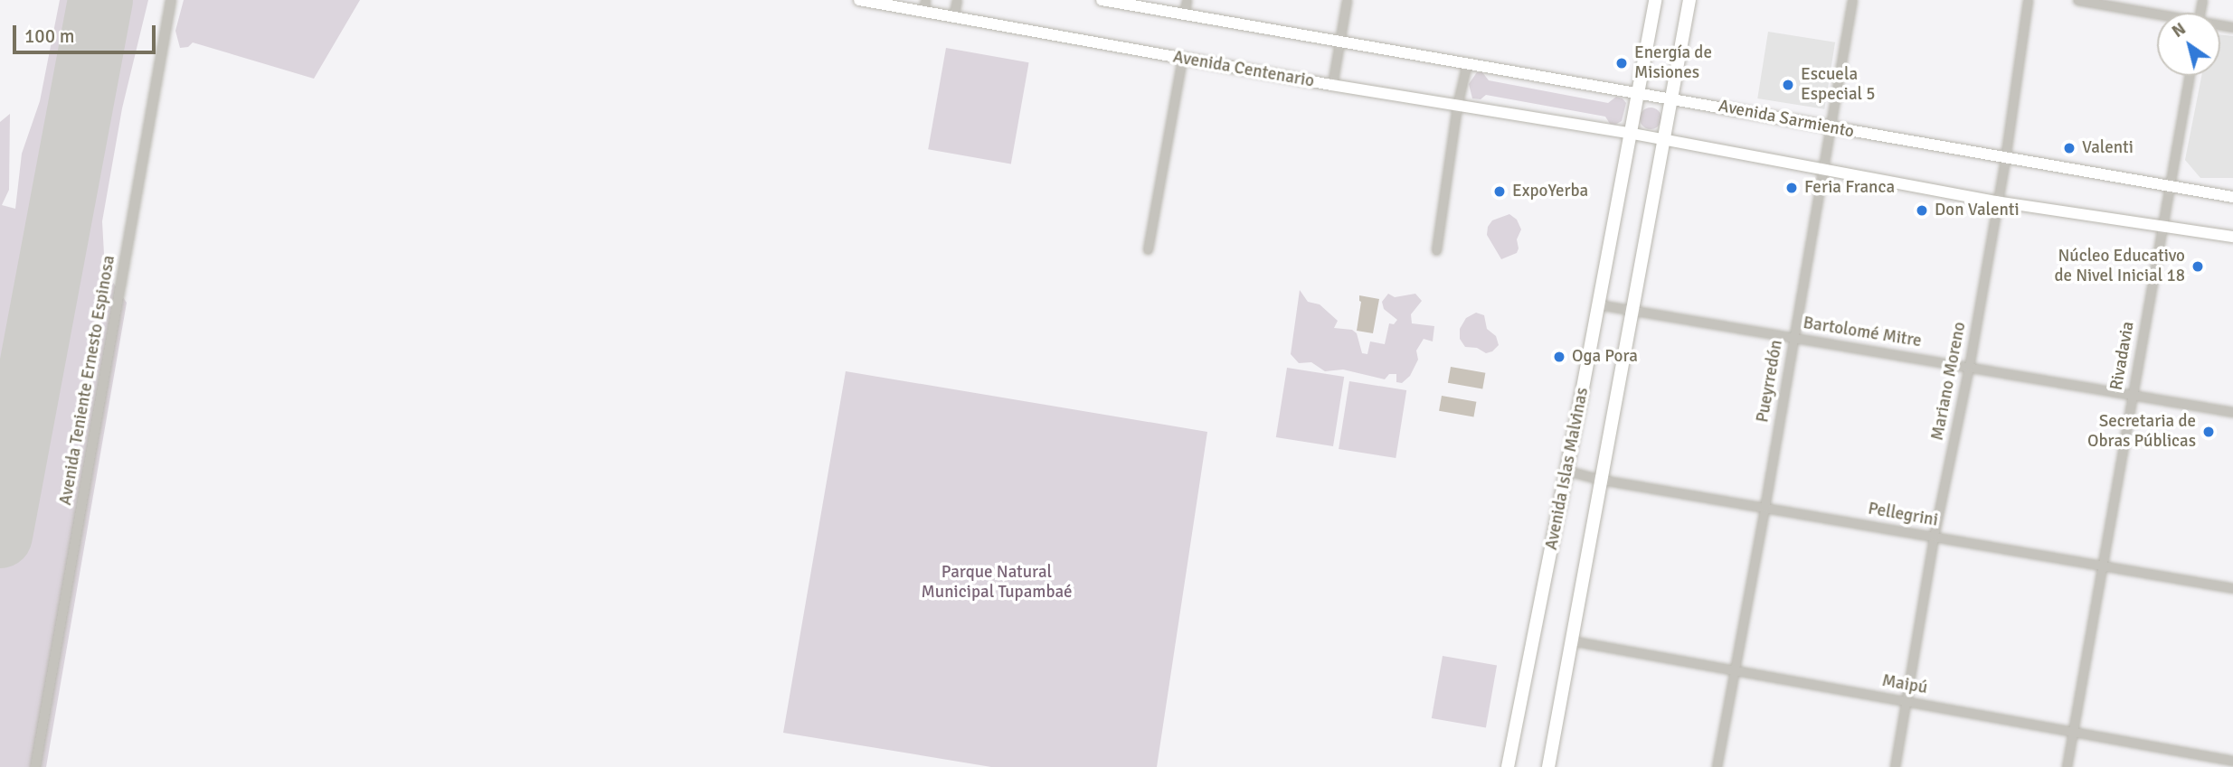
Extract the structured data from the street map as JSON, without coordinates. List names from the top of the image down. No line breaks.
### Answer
{"streets":{"main road":["Avenida Centenario","Avenida Sarmiento","Avenida Islas Malvinas"],"street":["Bartolomé Mitre","Rivadavia","Avenida Teniente Ernesto Espinosa","Pueyrredón","Mariano Moreno","Pellegrini","Maipú"]},"crossings":[["Avenida Centenario","Avenida Islas Malvinas"],["Avenida Sarmiento","Rivadavia"],["Avenida Sarmiento","Pueyrredón"],["Avenida Sarmiento","Mariano Moreno"],["Avenida Sarmiento","Avenida Islas Malvinas"],["Bartolomé Mitre","Rivadavia"],["Bartolomé Mitre","Pueyrredón"],["Bartolomé Mitre","Mariano Moreno"],["Bartolomé Mitre","Avenida Islas Malvinas"],["Rivadavia","Pellegrini"],["Rivadavia","Maipú"],["Pueyrredón","Pellegrini"],["Pueyrredón","Maipú"],["Mariano Moreno","Pellegrini"],["Mariano Moreno","Maipú"],["Avenida Islas Malvinas","Pellegrini"],["Avenida Islas Malvinas","Maipú"]],"parks":["Parque Natural Municipal Tupambaé"],"places":["Energía de Misiones","Escuela Especial 5","Valenti","Feria Franca","ExpoYerba","Don Valenti","Núcleo Educativo de Nivel Inicial 18","Oga Pora","Secretaria de Obras Públicas"],"scale_bar":"100 m","north":"top left"}
